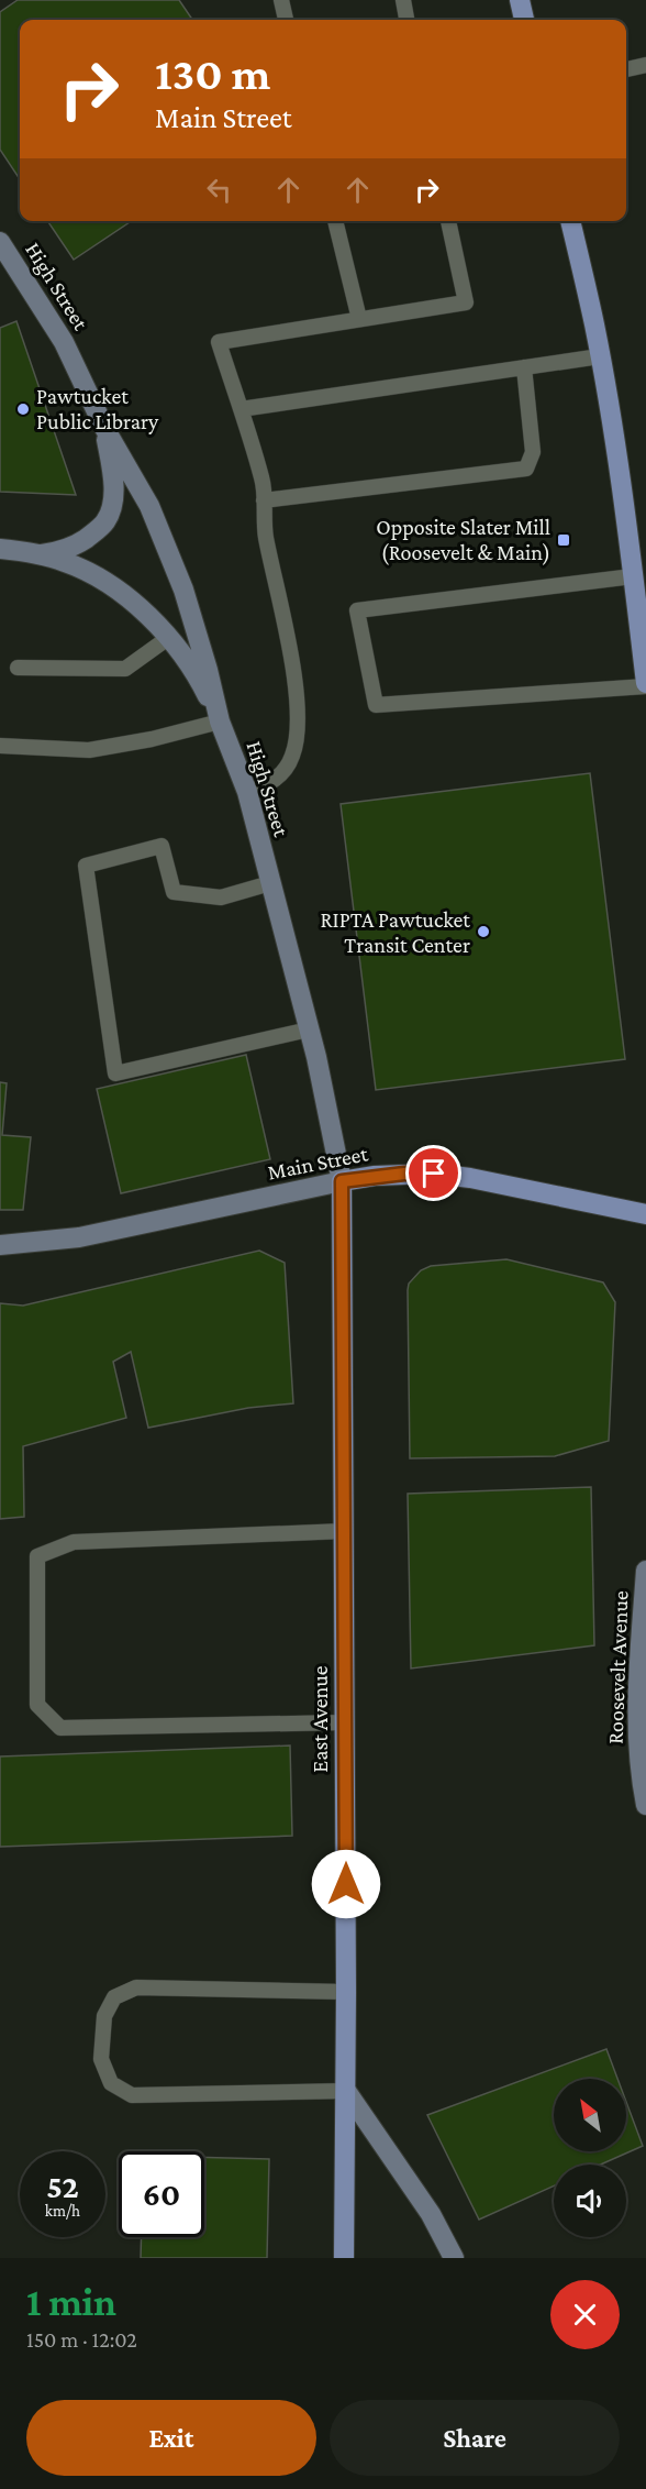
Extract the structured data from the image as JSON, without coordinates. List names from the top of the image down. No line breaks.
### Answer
{"streets":{"main road":["High Street","Main Street","Roosevelt Avenue","East Avenue"]},"crossings":[["High Street","Main Street"],["High Street","East Avenue"],["Main Street","East Avenue"]],"places":{"other":["Pawtucket Public Library","RIPTA Pawtucket Transit Center"],"transit":["Opposite Slater Mill (Roosevelt & Main)"]},"north":"top left","page":{"turn":["130 m","Main Street"],"speed":"52 km/h","limit":"60","heading":["1 min","150 m · 12:02"],"buttons":["Exit","Share"]}}
